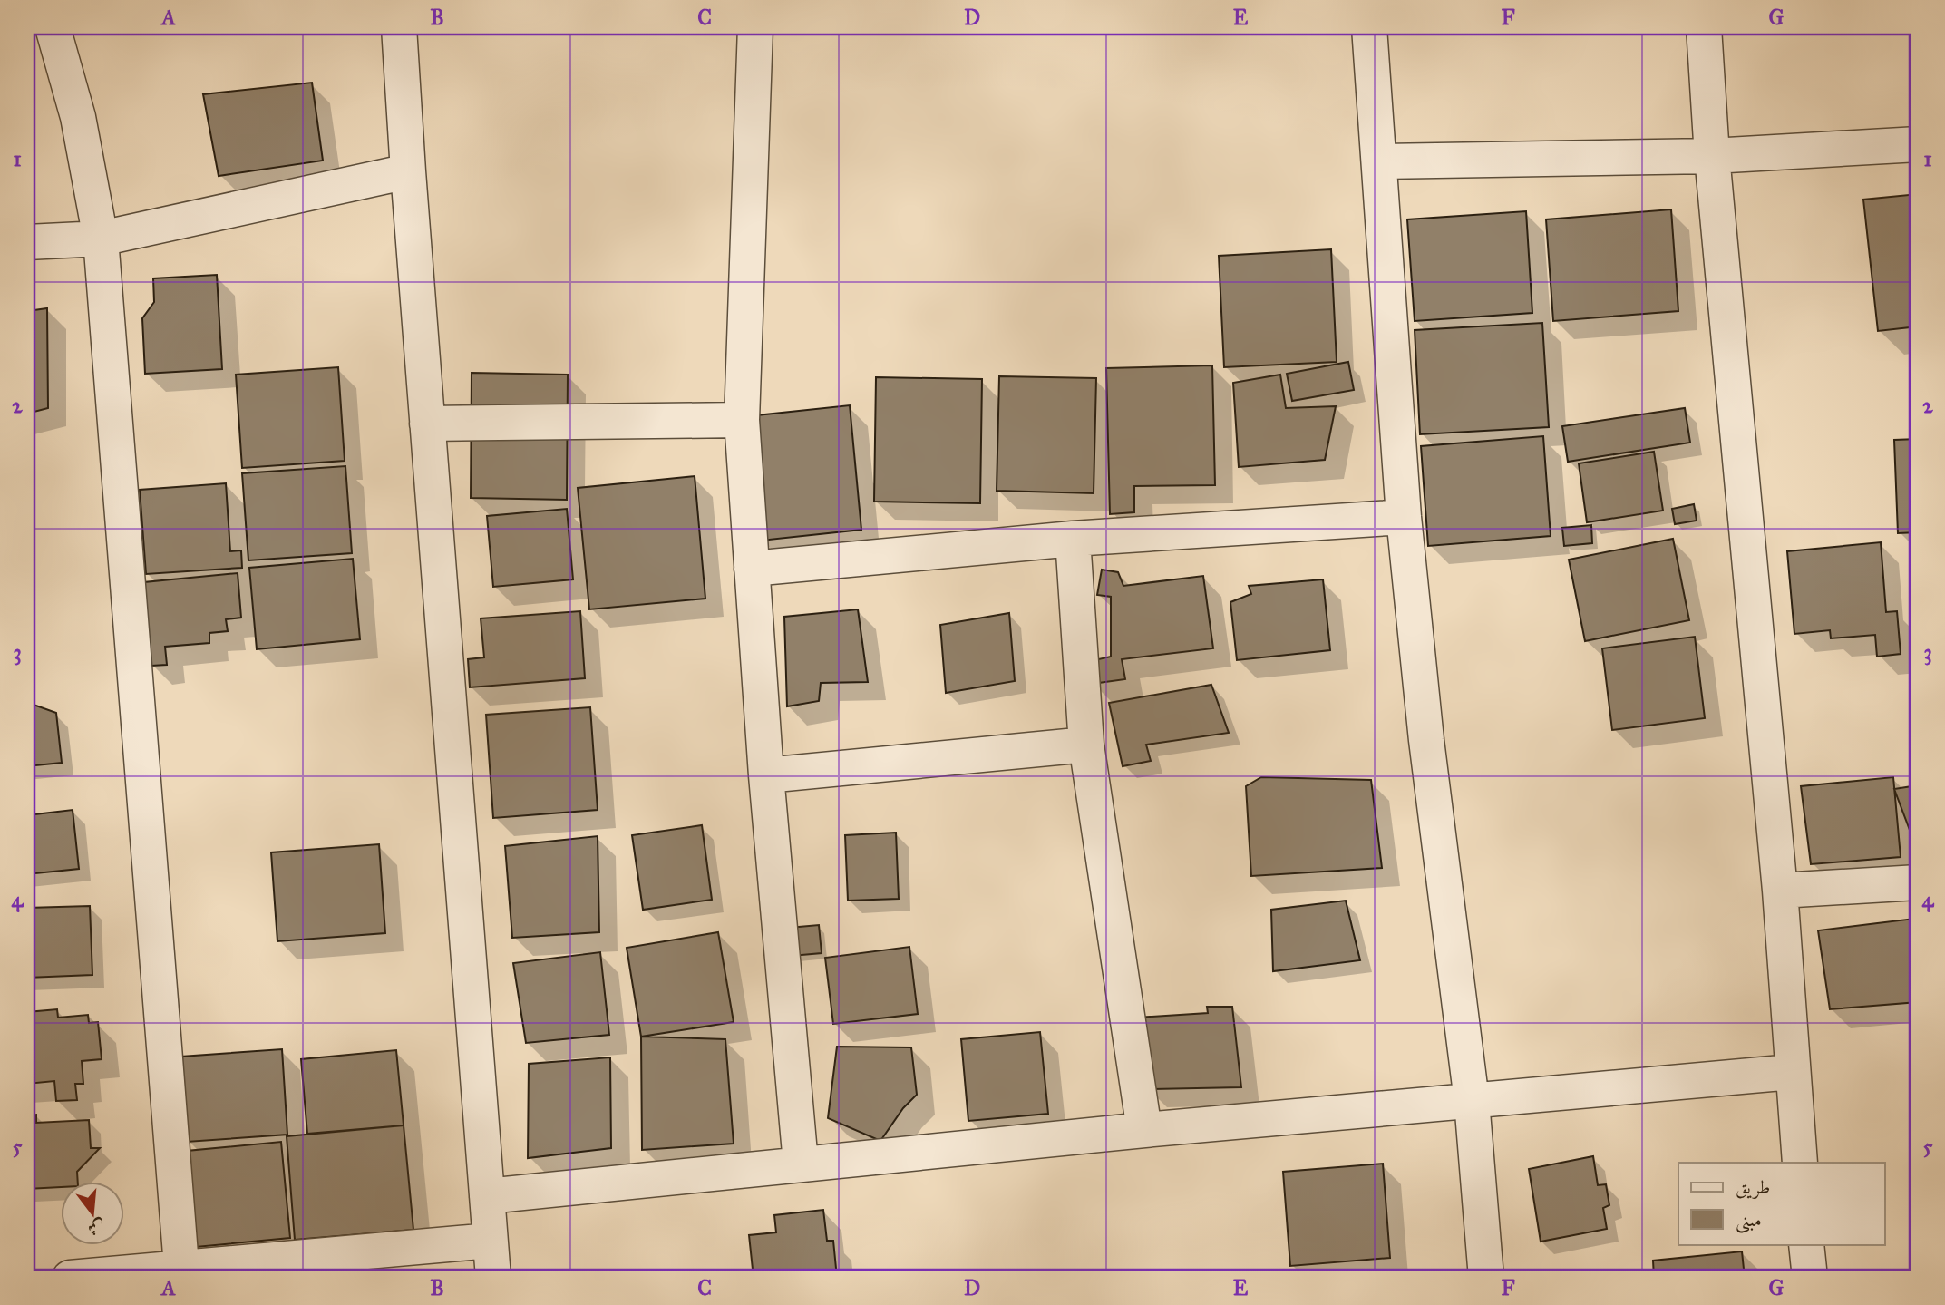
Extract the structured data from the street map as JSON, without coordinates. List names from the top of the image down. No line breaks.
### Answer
{"legend":["طريق","مبنى"],"north":"bottom","grid":{"columns":["A","B","C","D","E","F","G"],"rows":["1","2","3","4","5"]}}
